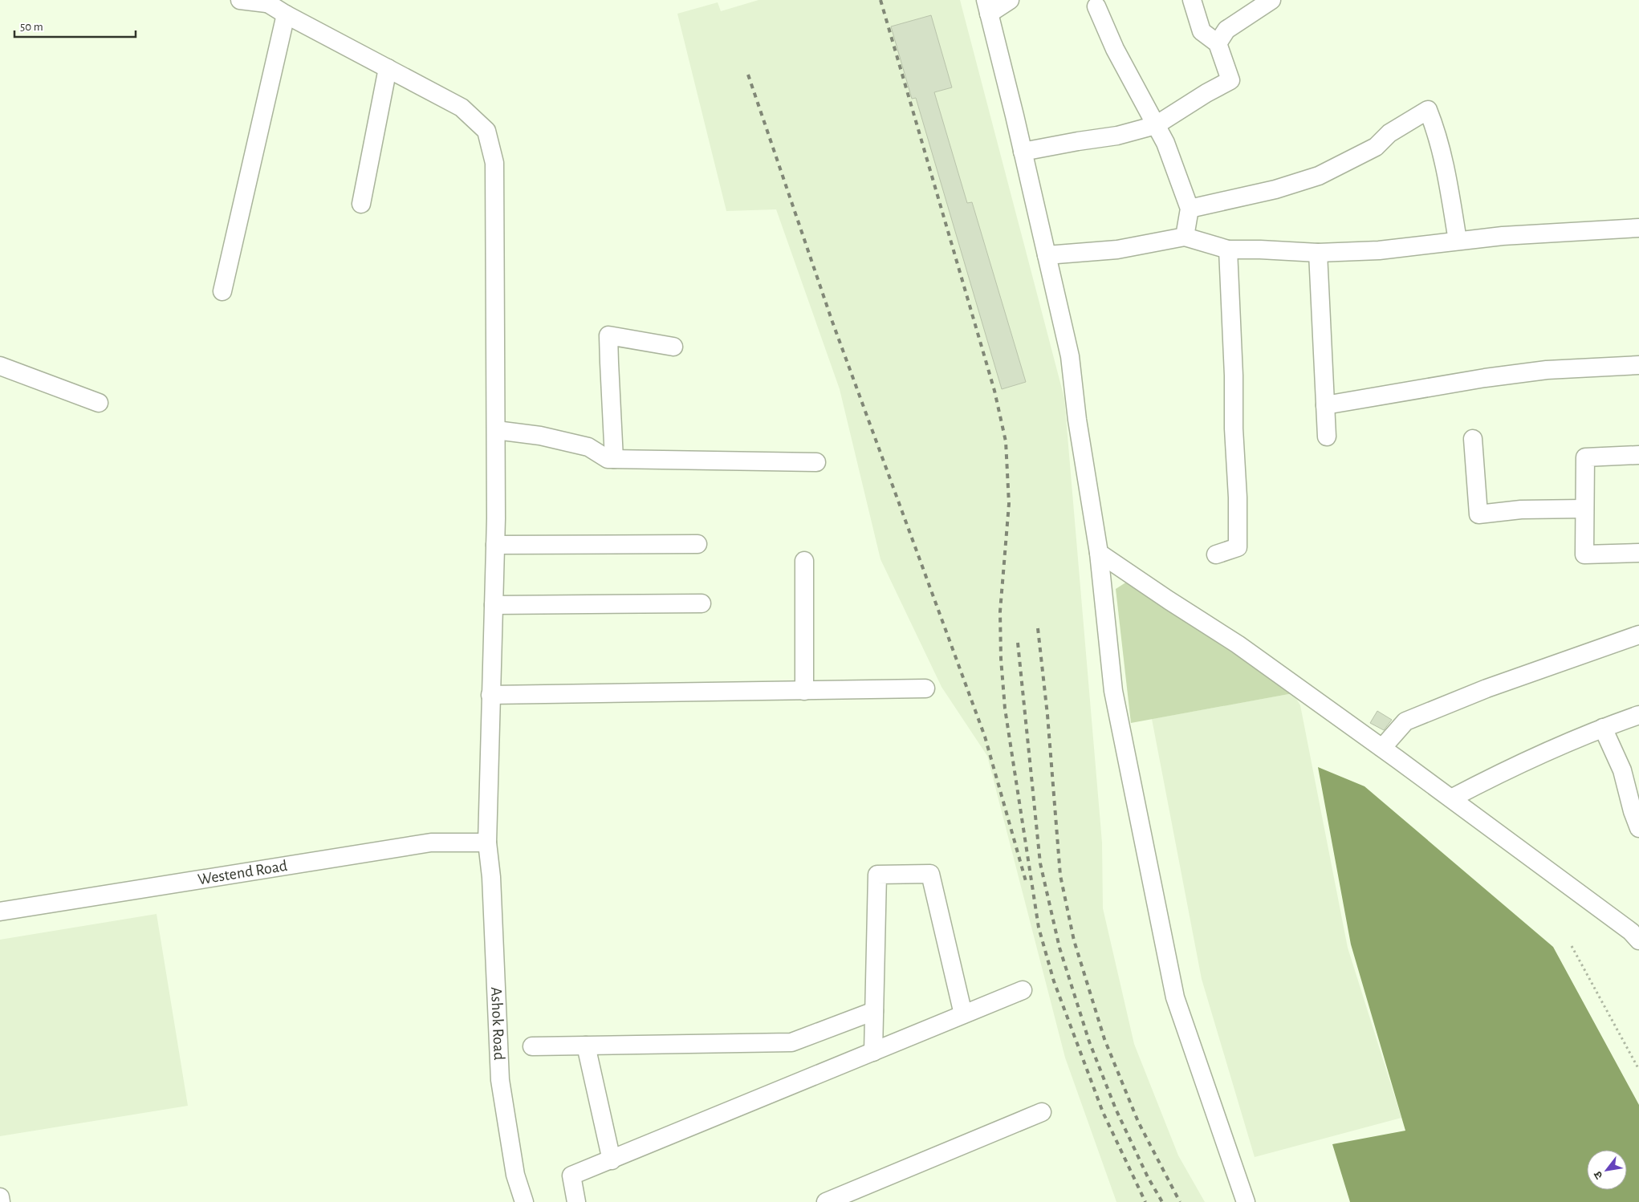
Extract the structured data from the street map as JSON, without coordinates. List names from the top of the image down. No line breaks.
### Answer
{"streets":{"street":["Westend Road","Ashok Road"]},"crossings":[["Westend Road","Ashok Road"]],"scale_bar":"50 m","north":"bottom left"}
